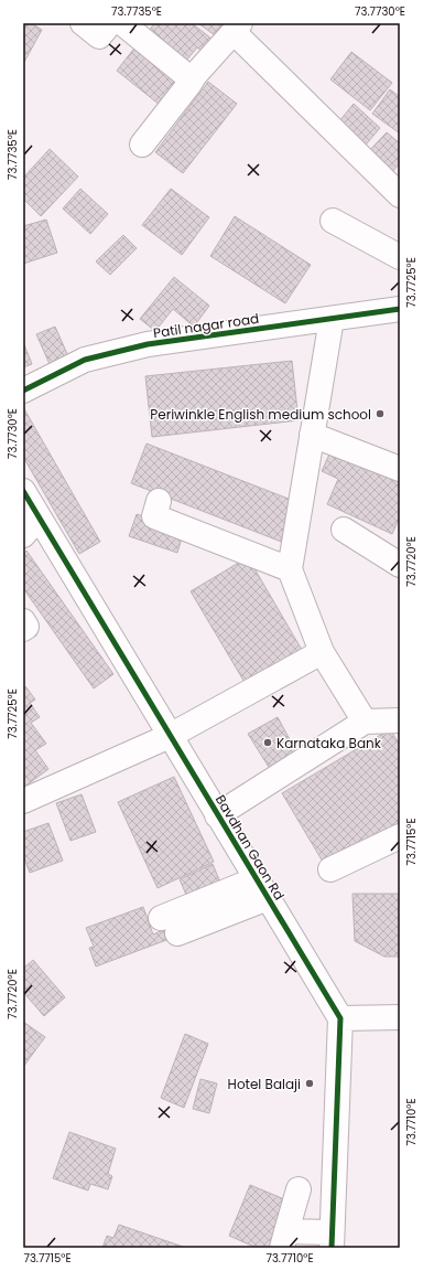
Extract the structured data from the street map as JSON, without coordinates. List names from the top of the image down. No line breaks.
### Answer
{"streets":{"street":["Patil nagar road","Bavdhan Gaon Rd"]},"places":["Periwinkle English medium school","Karnataka Bank","Hotel Balaji"],"coordinates":["73.7735°E","73.7730°E","73.7725°E","73.7720°E","73.7715°E","73.7710°E"]}
